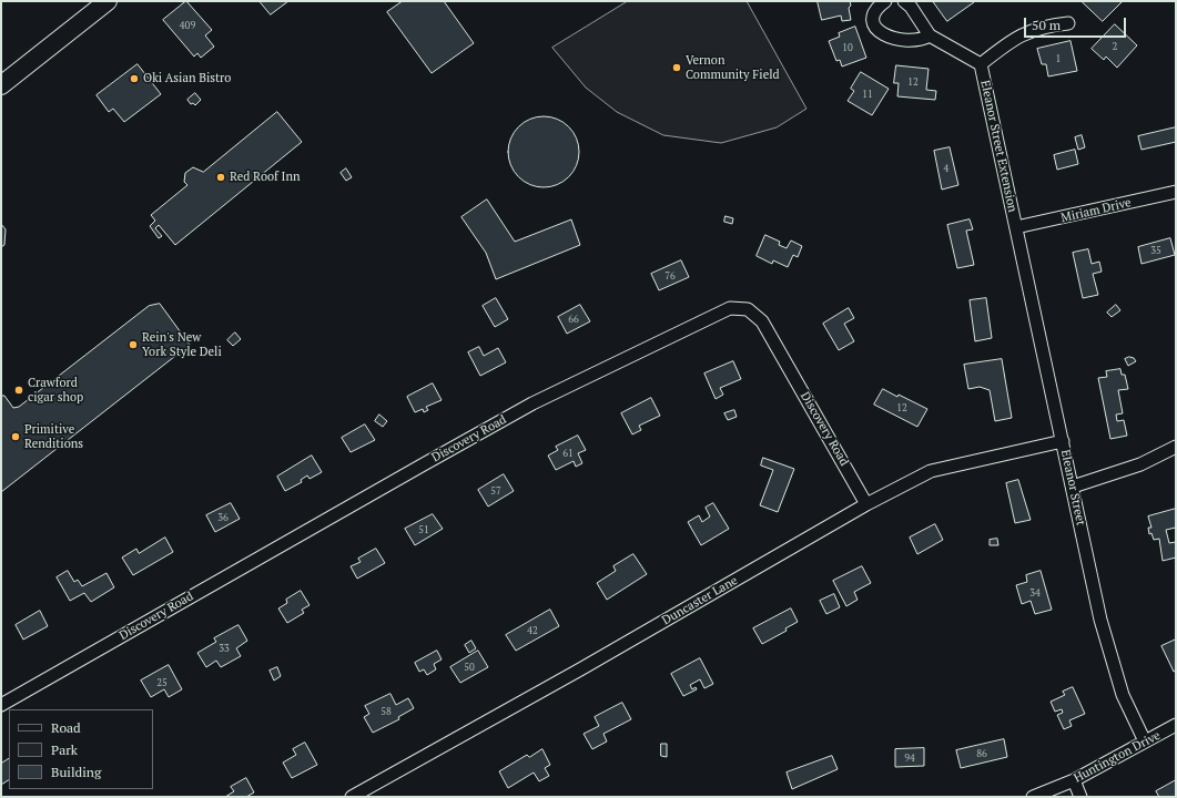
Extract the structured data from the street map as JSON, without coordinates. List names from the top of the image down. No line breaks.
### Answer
{"streets":{"street":["Eleanor Street Extension","Miriam Drive","Discovery Road","Eleanor Street","Duncaster Lane","Huntington Drive"]},"crossings":[["Eleanor Street Extension","Miriam Drive"],["Eleanor Street Extension","Eleanor Street"],["Miriam Drive","Eleanor Street"],["Discovery Road","Duncaster Lane"],["Eleanor Street","Duncaster Lane"],["Eleanor Street","Huntington Drive"]],"places":["Vernon Community Field","Oki Asian Bistro","Red Roof Inn","Rein's New York Style Deli","Crawford cigar shop","Primitive Renditions"],"house_numbers":["409","2","10","1","12","11","4","35","76","66","12","61","57","36","51","34","42","33","50","25","58","86","94"],"legend":["Road","Park","Building"],"scale_bar":"50 m"}
